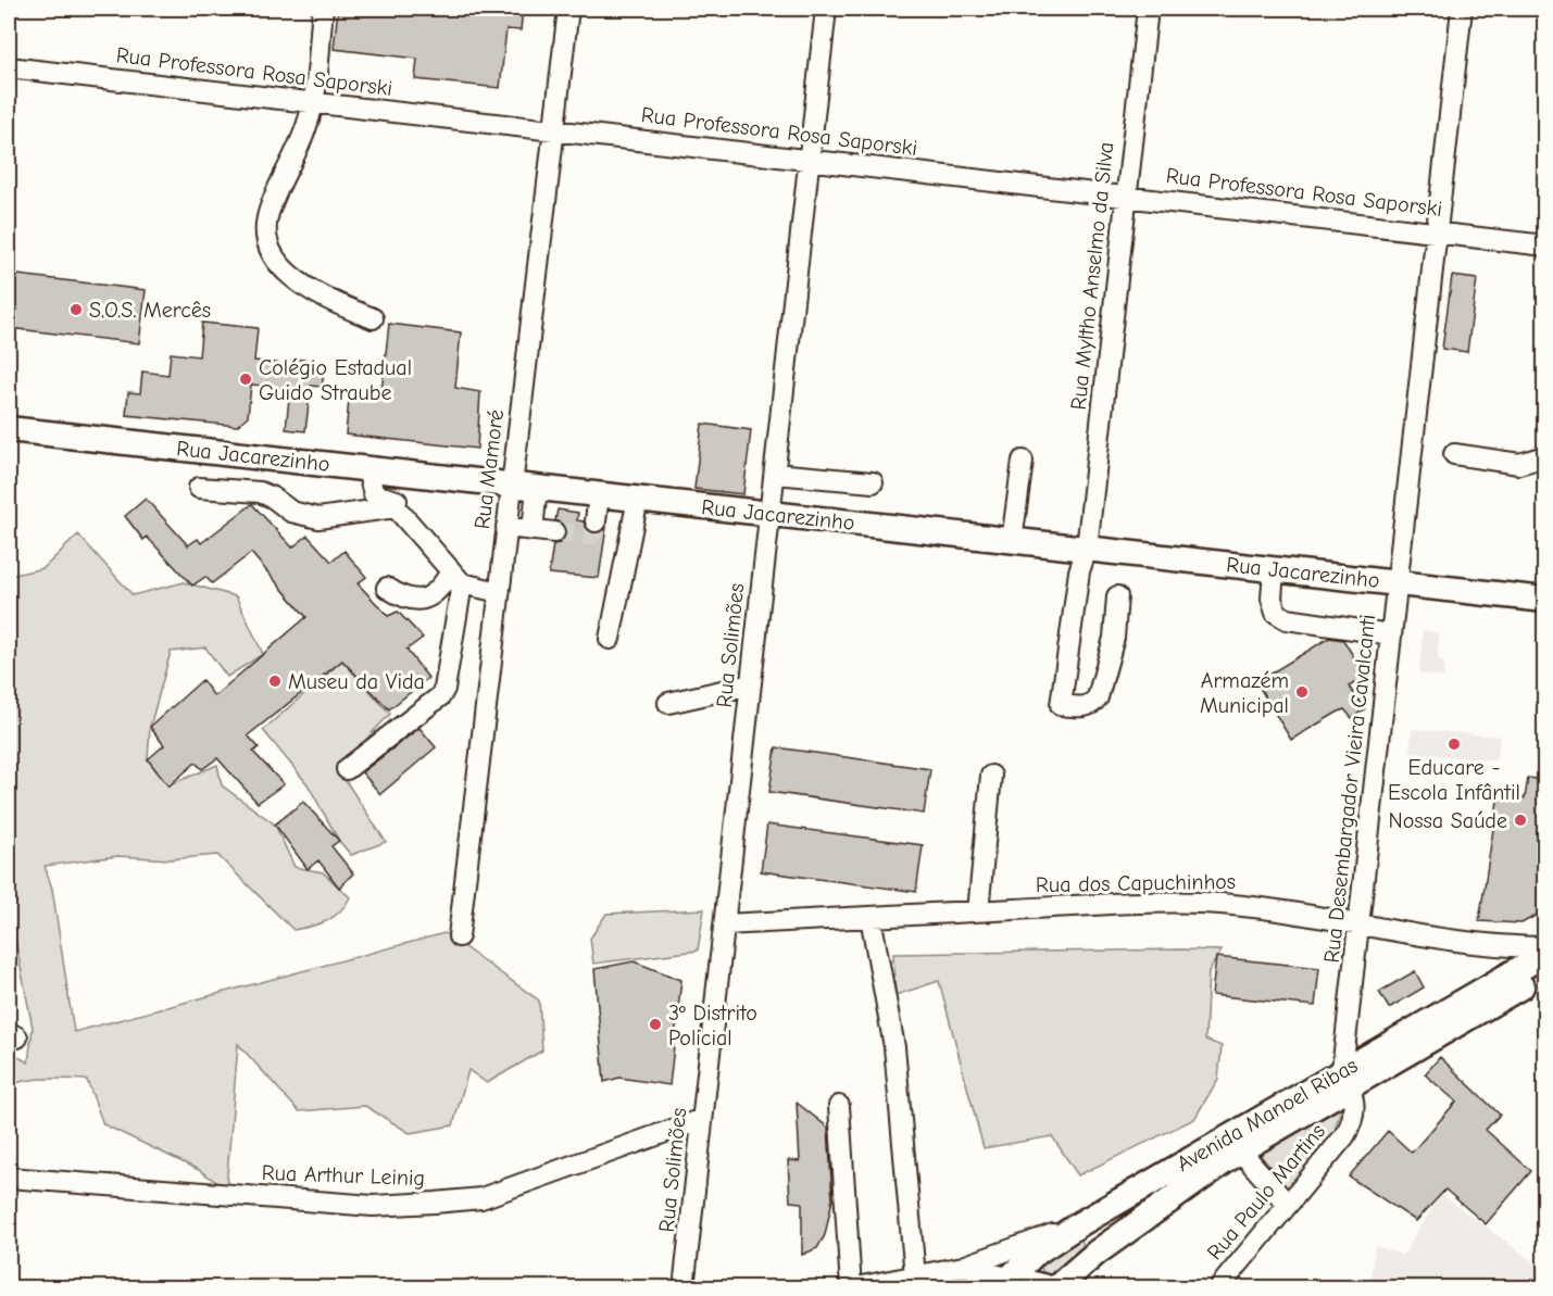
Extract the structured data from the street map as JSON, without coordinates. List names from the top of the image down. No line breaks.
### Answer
{"streets":{"main road":["Rua Jacarezinho","Avenida Manoel Ribas"],"street":["Rua Professora Rosa Saporski","Rua Myltho Anselmo da Silva","Rua Mamoré","Rua Solimões","Rua Desembargador Vieira Cavalcanti","Rua dos Capuchinhos","Rua Arthur Leinig","Rua Paulo Martins"]},"crossings":[["Rua Professora Rosa Saporski","Rua Myltho Anselmo da Silva"],["Rua Professora Rosa Saporski","Rua Mamoré"],["Rua Professora Rosa Saporski","Rua Solimões"],["Rua Professora Rosa Saporski","Rua Desembargador Vieira Cavalcanti"],["Rua Myltho Anselmo da Silva","Rua Jacarezinho"],["Rua Jacarezinho","Rua Mamoré"],["Rua Jacarezinho","Rua Solimões"],["Rua Jacarezinho","Rua Desembargador Vieira Cavalcanti"],["Rua Solimões","Rua dos Capuchinhos"],["Rua Solimões","Rua Arthur Leinig"],["Rua Desembargador Vieira Cavalcanti","Rua dos Capuchinhos"],["Rua Desembargador Vieira Cavalcanti","Avenida Manoel Ribas"],["Rua Desembargador Vieira Cavalcanti","Rua Paulo Martins"],["Avenida Manoel Ribas","Rua Paulo Martins"]],"places":["S.O.S. Mercês","Colégio Estadual Guido Straube","Museu da Vida","Armazém Municipal","Educare - Escola Infântil","Nossa Saúde","3º Distrito Policial"]}
